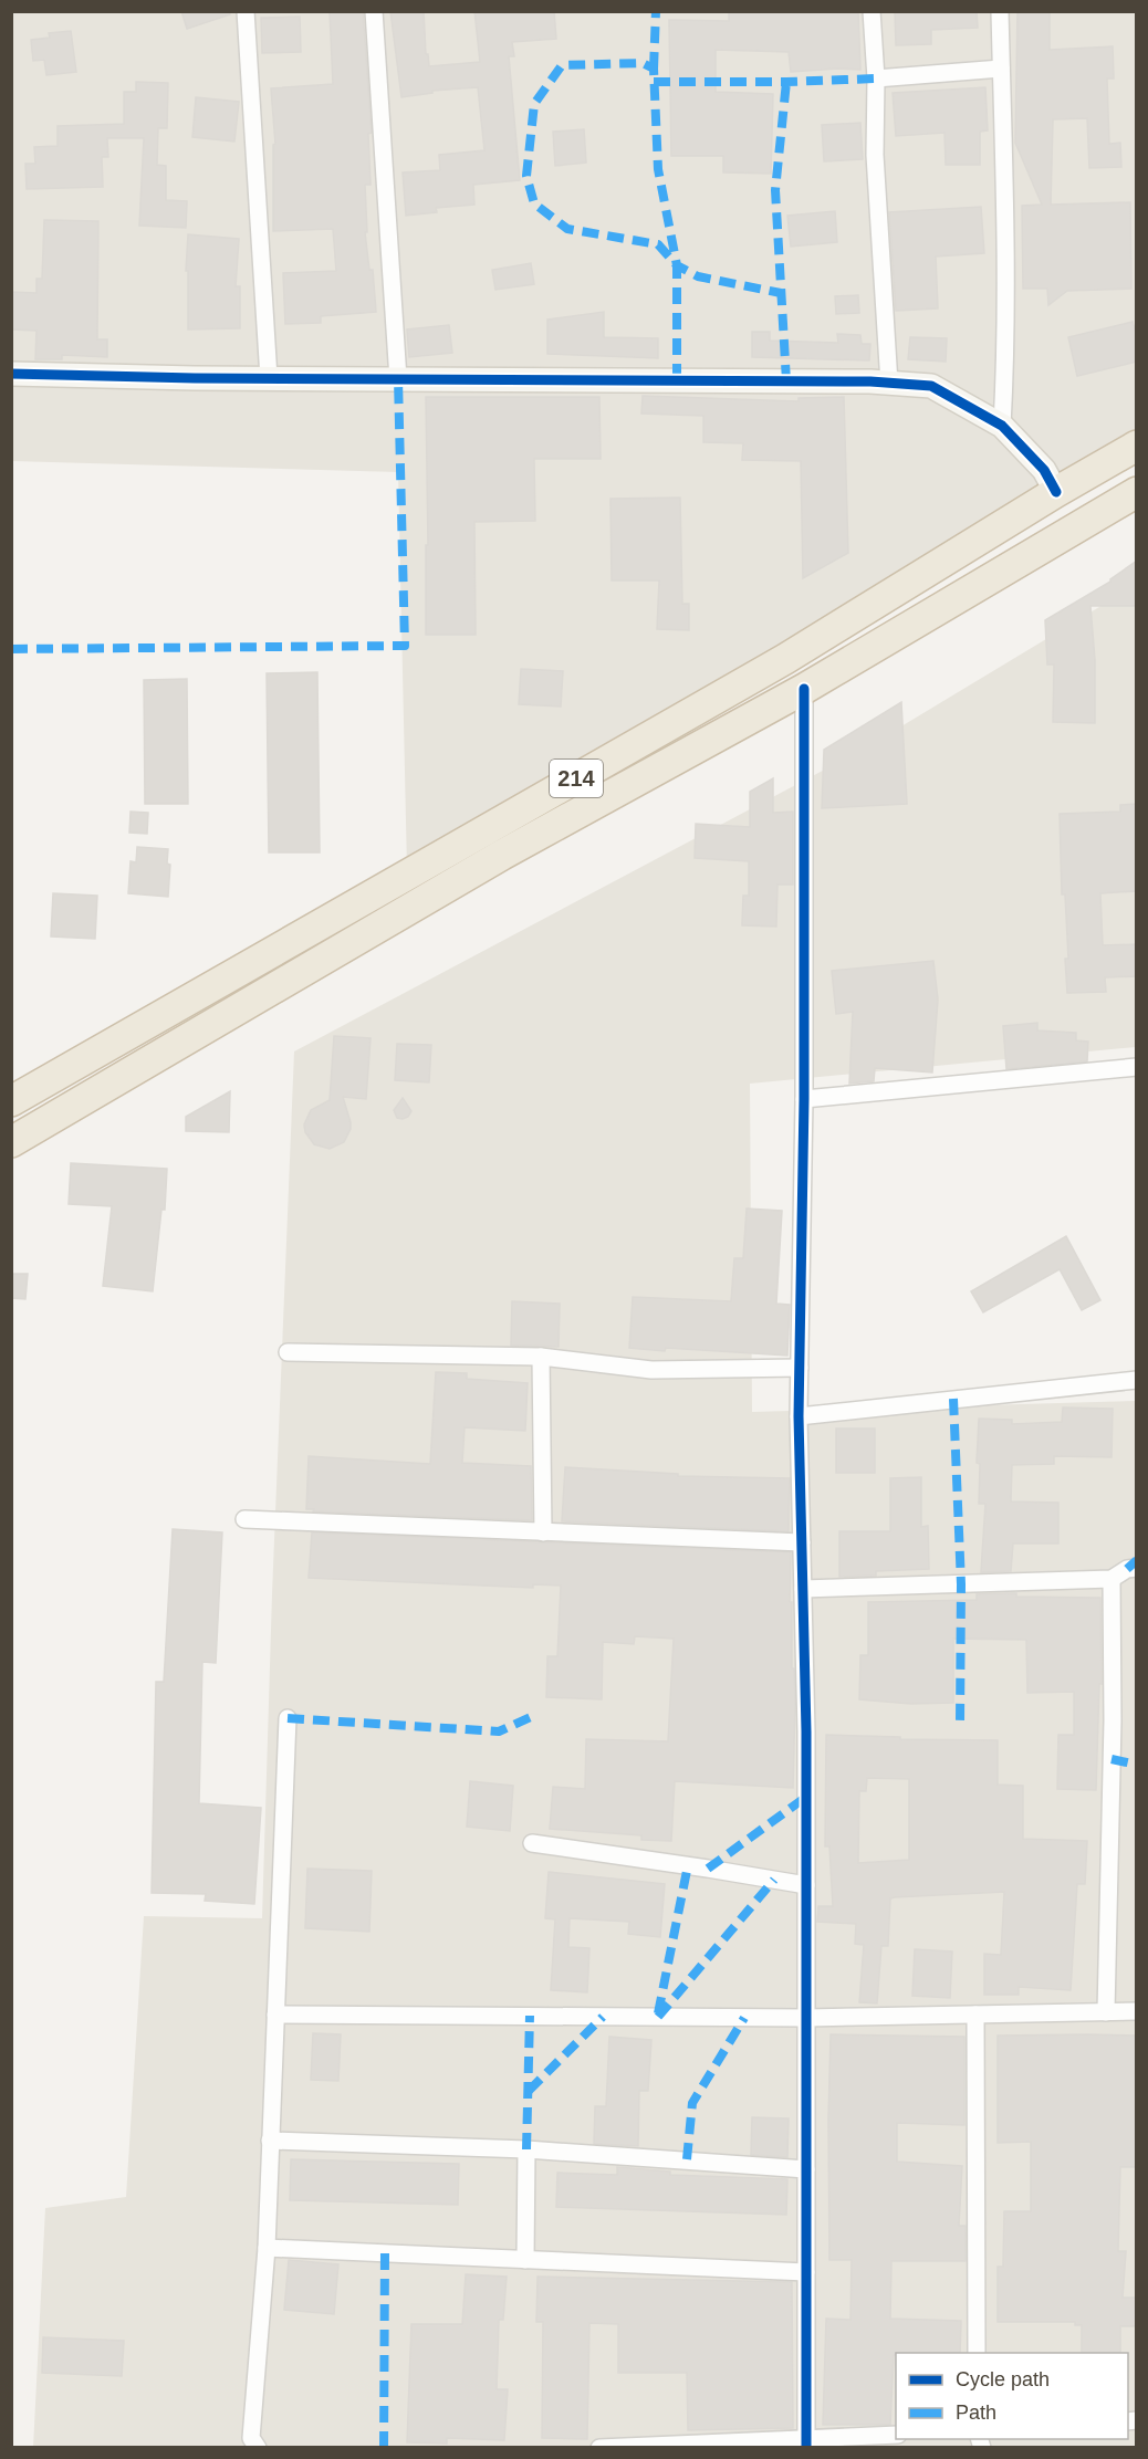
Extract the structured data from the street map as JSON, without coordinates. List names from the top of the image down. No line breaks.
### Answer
{"streets":{"highway":["214"]},"legend":["Cycle path","Path"]}
